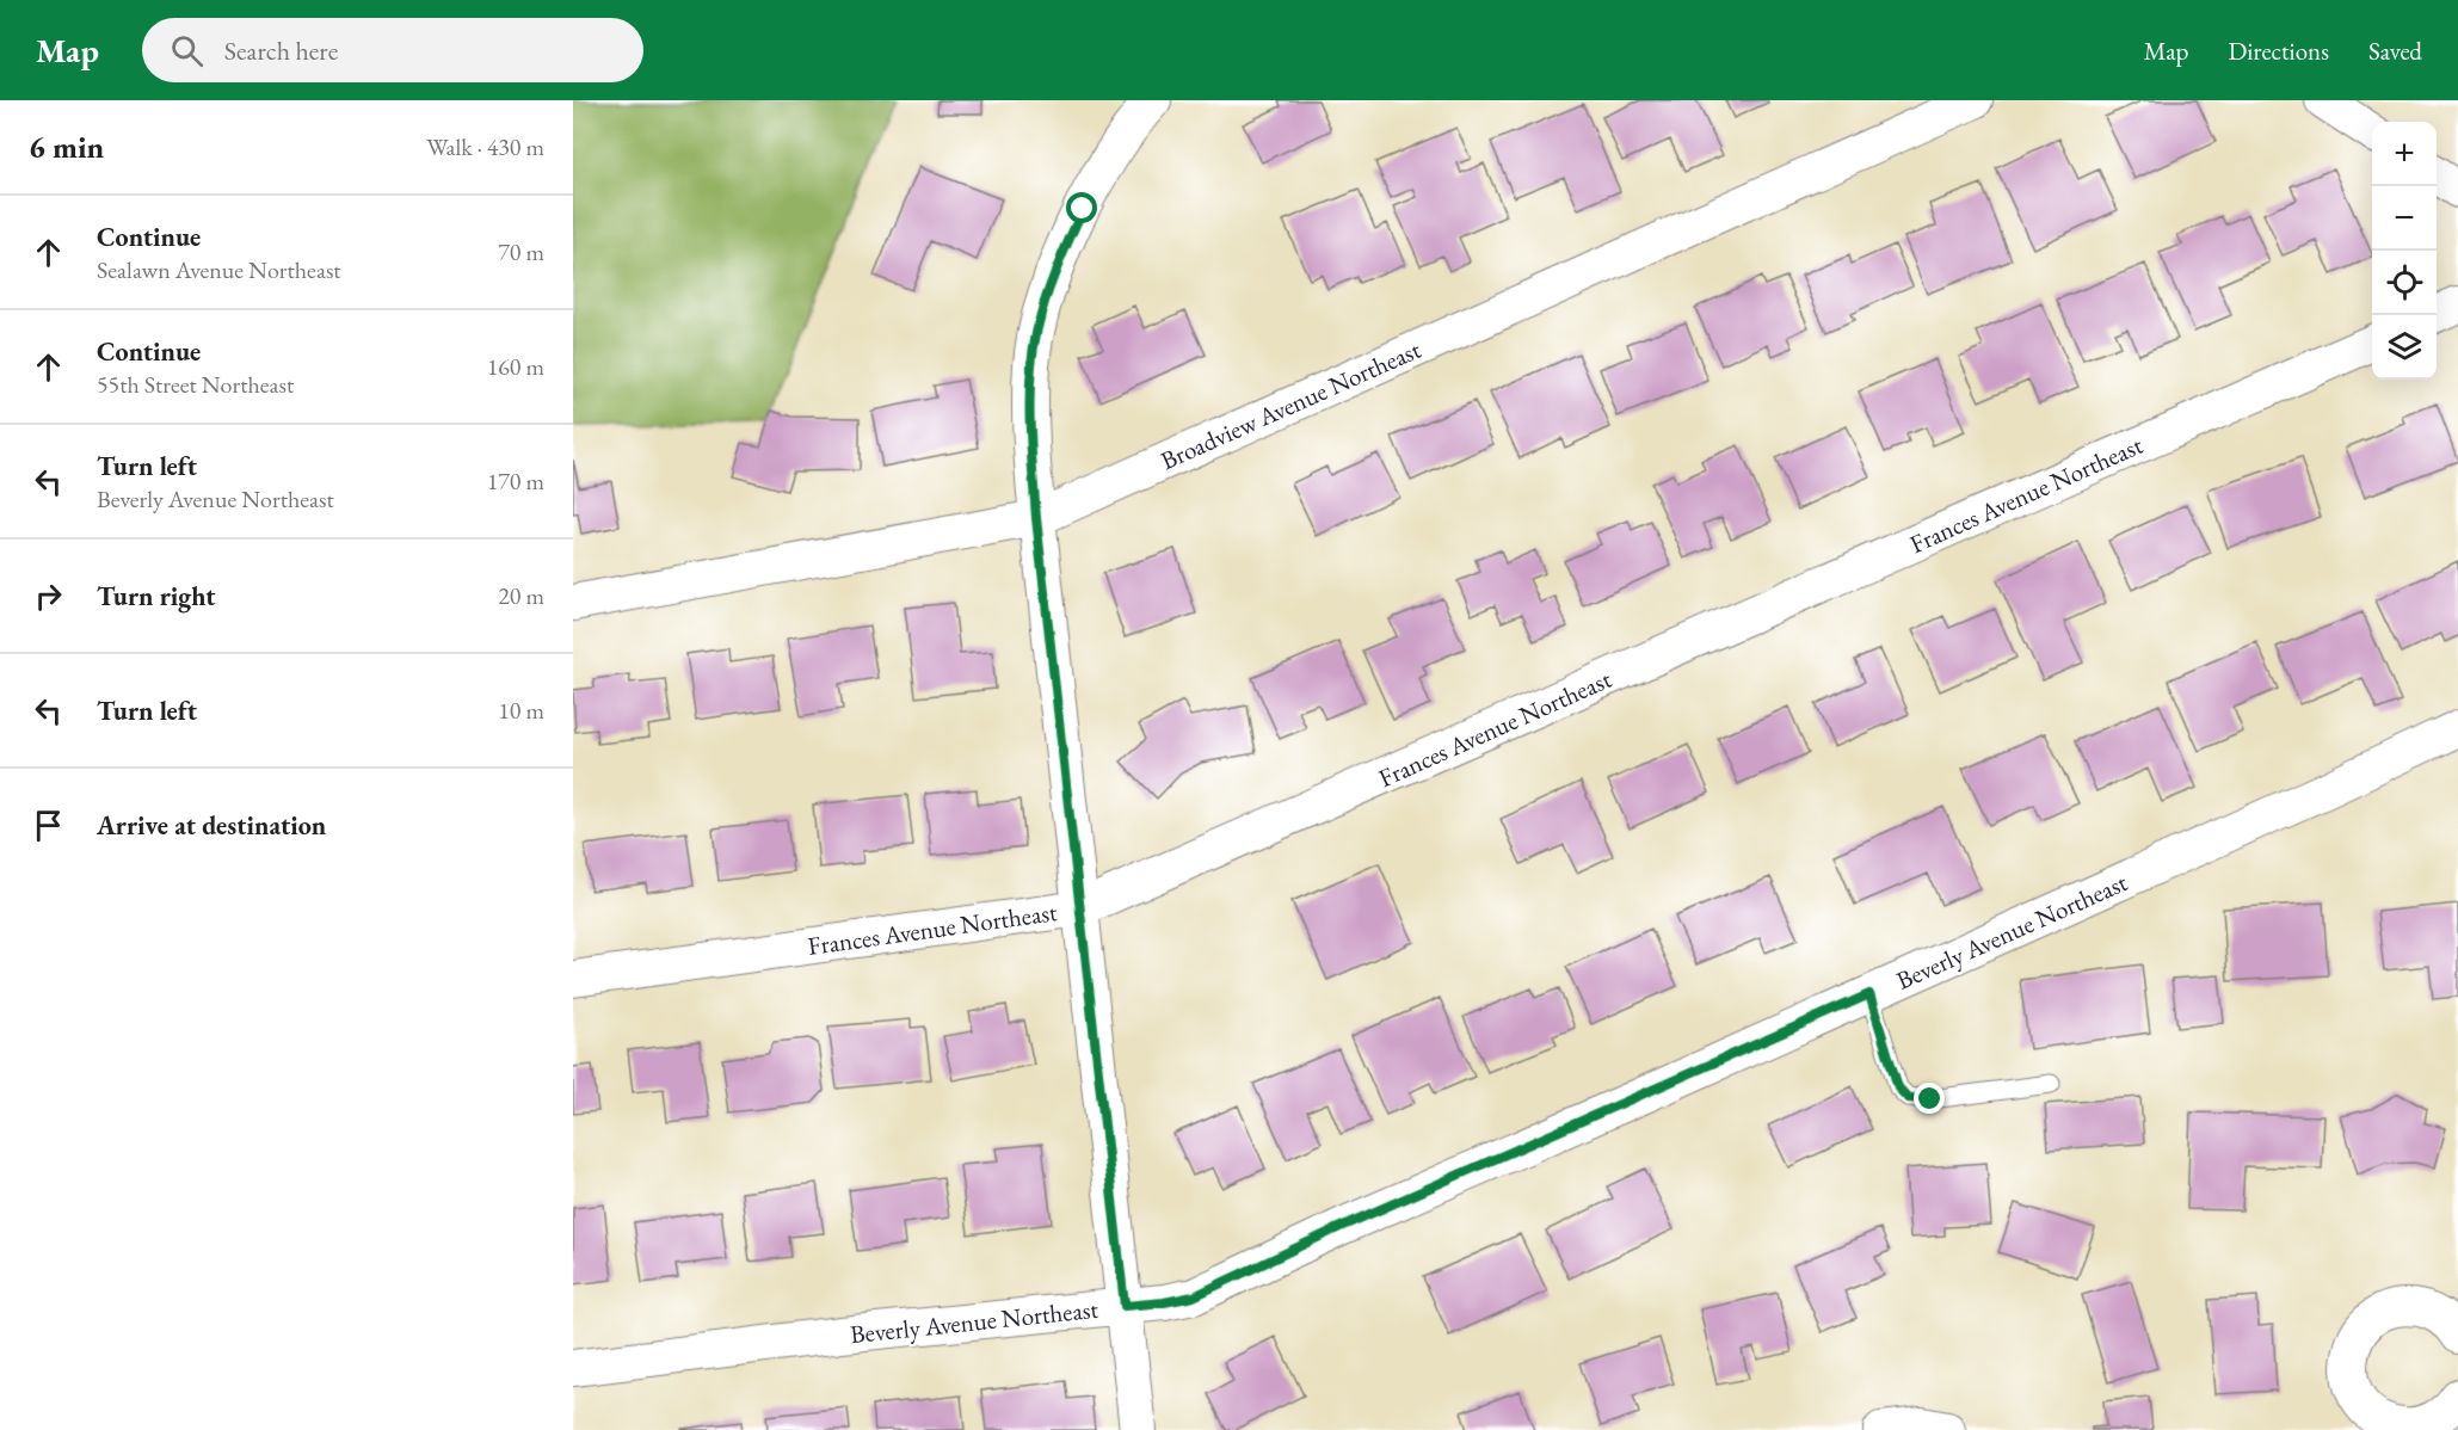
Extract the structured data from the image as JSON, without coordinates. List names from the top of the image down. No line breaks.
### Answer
{"streets":{"street":["Broadview Avenue Northeast","Frances Avenue Northeast","Beverly Avenue Northeast"]},"page":{"header":"Map","search":"Search here","nav":["Map","Directions","Saved"],"heading":["6 min","Walk · 430 m"],"map_buttons":["+","−"],"list":[["Continue","Sealawn Avenue Northeast","70 m"],["Continue","55th Street Northeast","160 m"],["Turn left","Beverly Avenue Northeast","170 m"],["Turn right","20 m"],["Turn left","10 m"],"Arrive at destination"]}}
